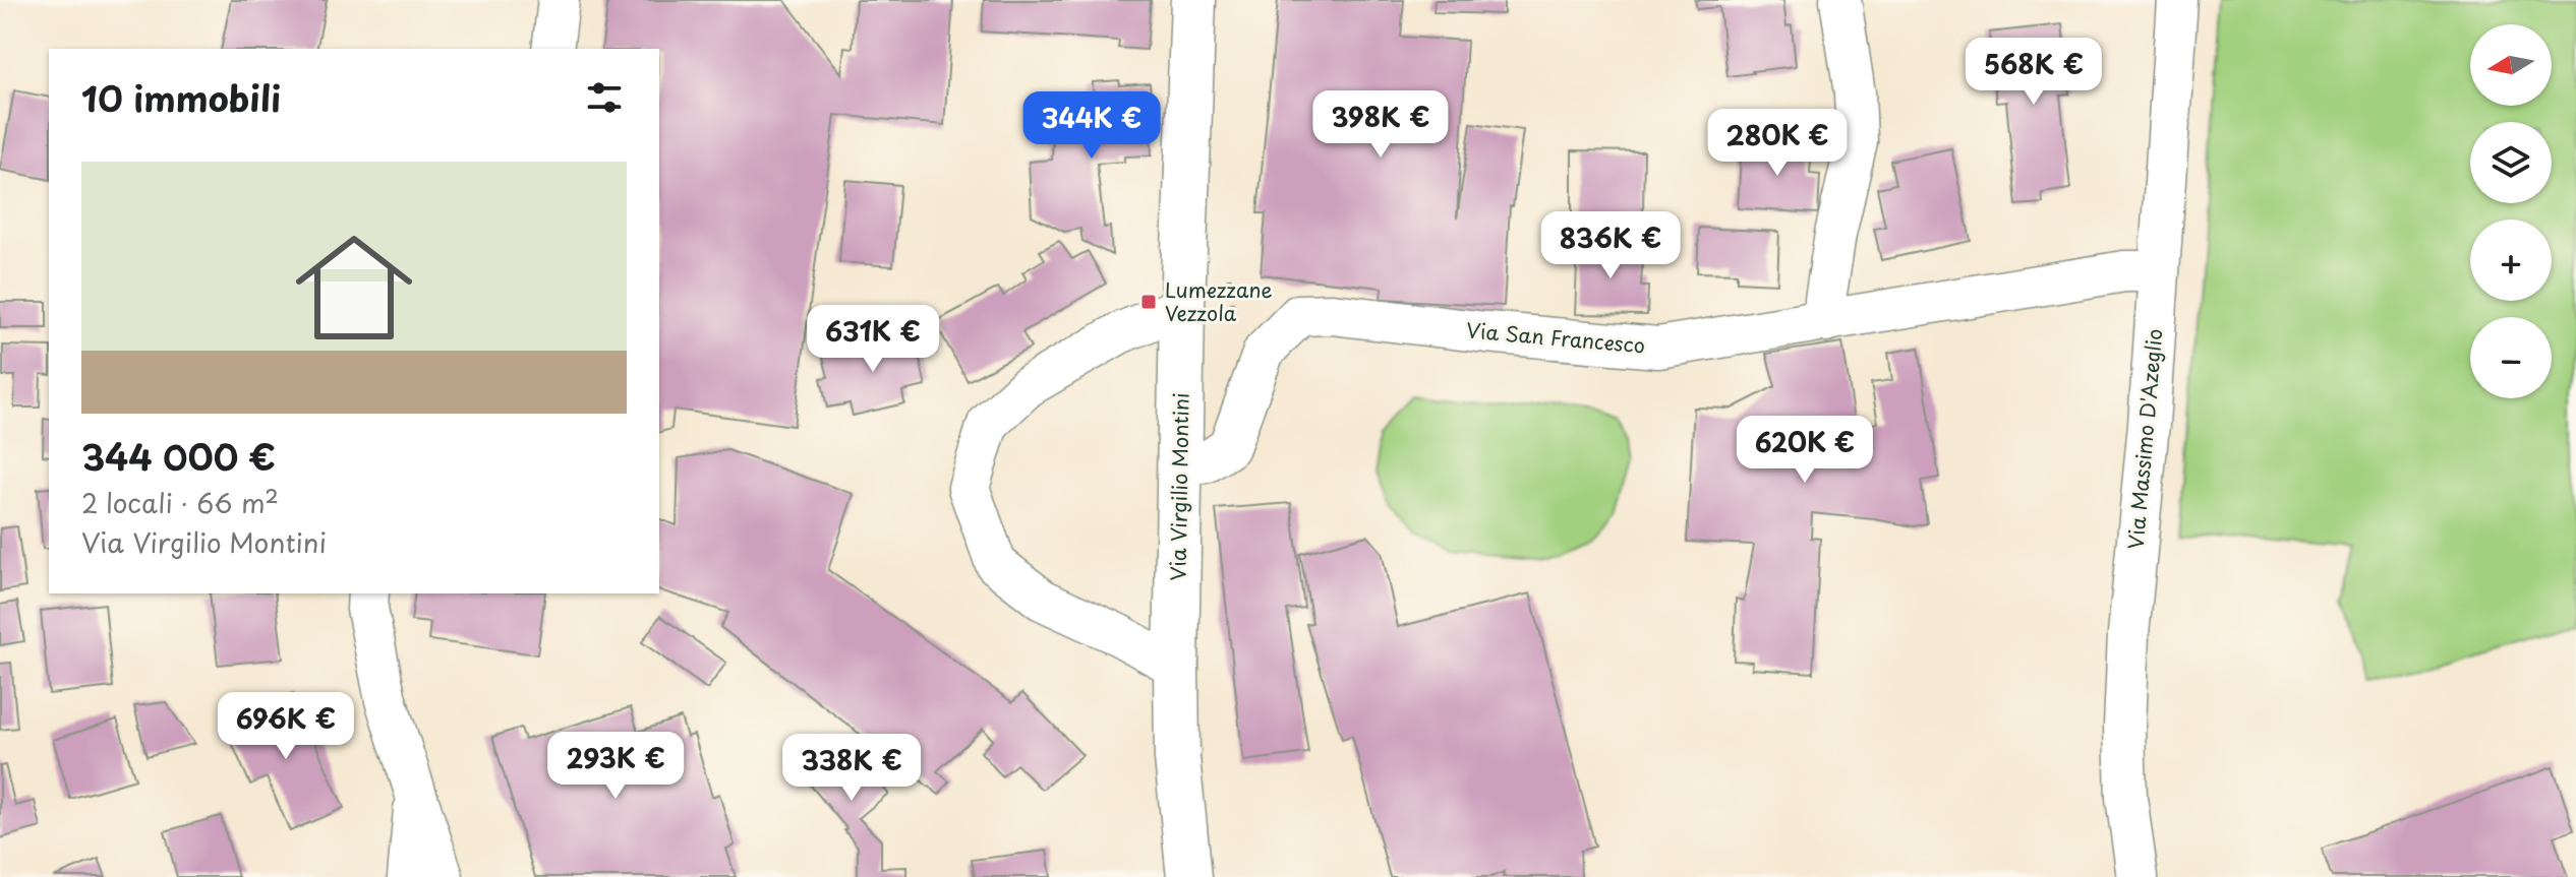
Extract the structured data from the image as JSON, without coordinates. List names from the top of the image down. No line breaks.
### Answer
{"streets":{"main road":["Via Virgilio Montini"],"street":["Via San Francesco","Via Massimo D'Azeglio"]},"crossings":[["Via San Francesco","Via Massimo D'Azeglio"],["Via San Francesco","Via Virgilio Montini"]],"places":{"transit":["Lumezzane Vezzola"]},"north":"left","page":{"map_buttons":["+","−"],"price":["568K €","398K €","344K €","280K €","836K €","631K €","620K €","696K €","293K €","338K €"],"heading":"10 immobili","list":[{"name":"344 000 €","note":"2 locali · 66 m² · Via Virgilio Montini"}]}}
